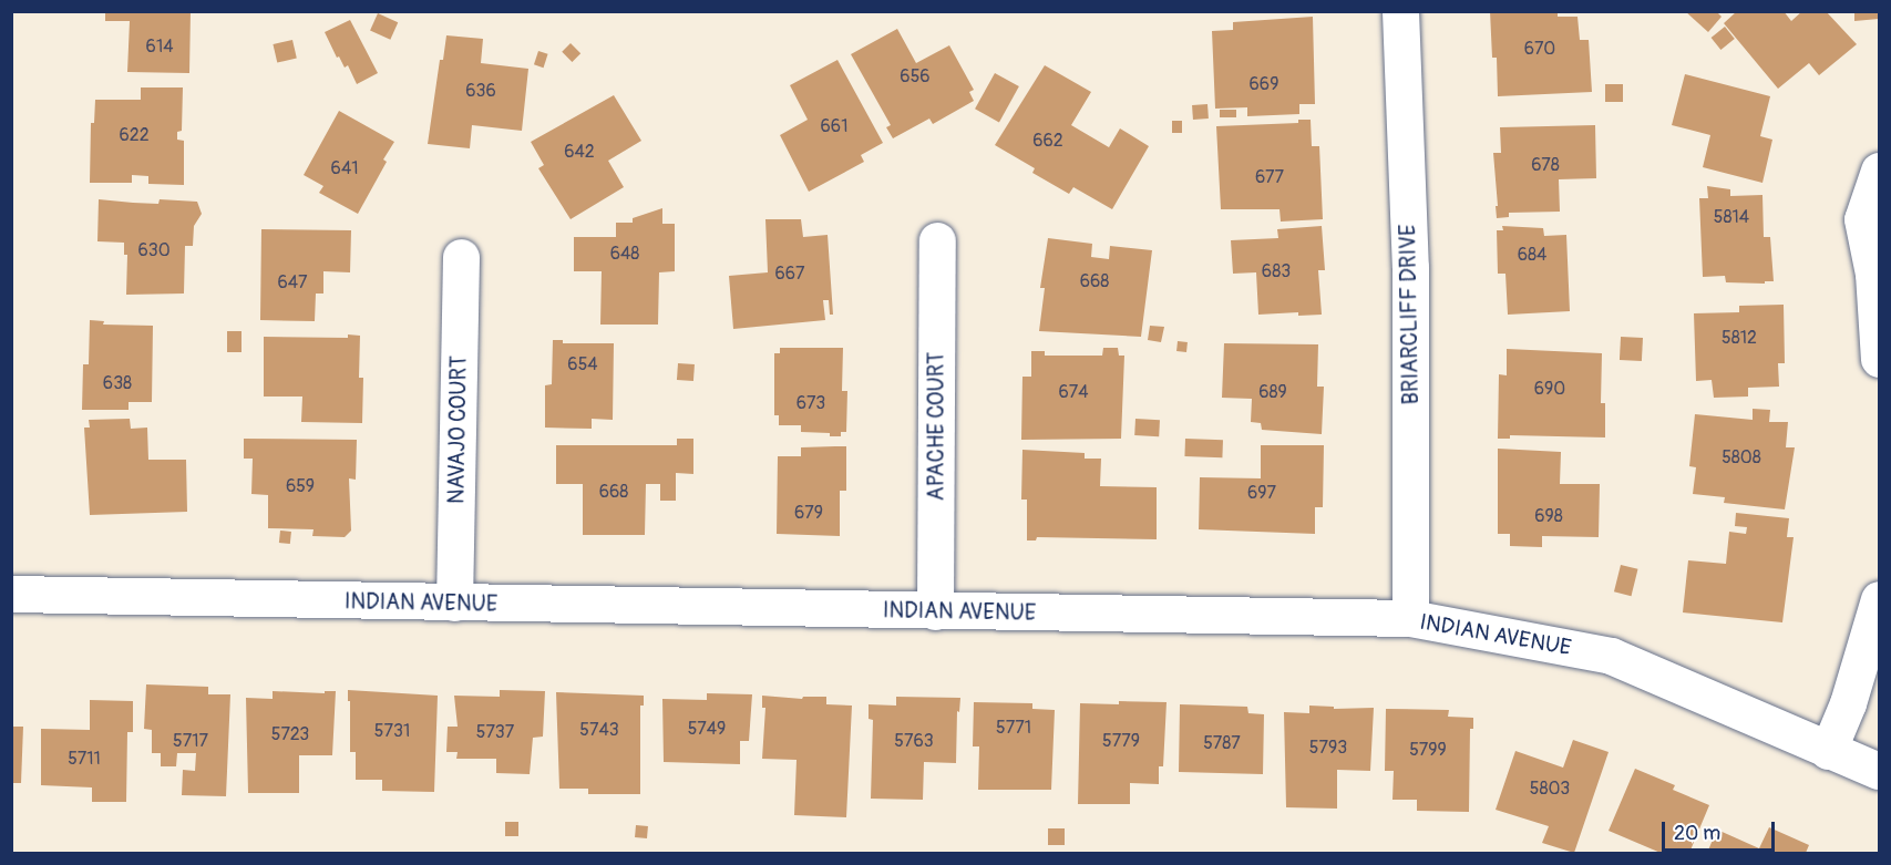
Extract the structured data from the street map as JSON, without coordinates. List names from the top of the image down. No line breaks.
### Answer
{"streets":{"street":["BRIARCLIFF DRIVE","APACHE COURT","NAVAJO COURT","INDIAN AVENUE"]},"crossings":[["BRIARCLIFF DRIVE","INDIAN AVENUE"],["APACHE COURT","INDIAN AVENUE"],["NAVAJO COURT","INDIAN AVENUE"]],"house_numbers":["614","670","656","669","636","661","622","662","642","678","641","677","5814","630","648","684","683","667","668","647","5812","654","638","690","674","689","673","5808","659","668","697","679","698","5771","5749","5743","5731","5737","5723","5717","5763","5779","5787","5793","5799","5711","5803"],"scale_bar":"20 m"}
